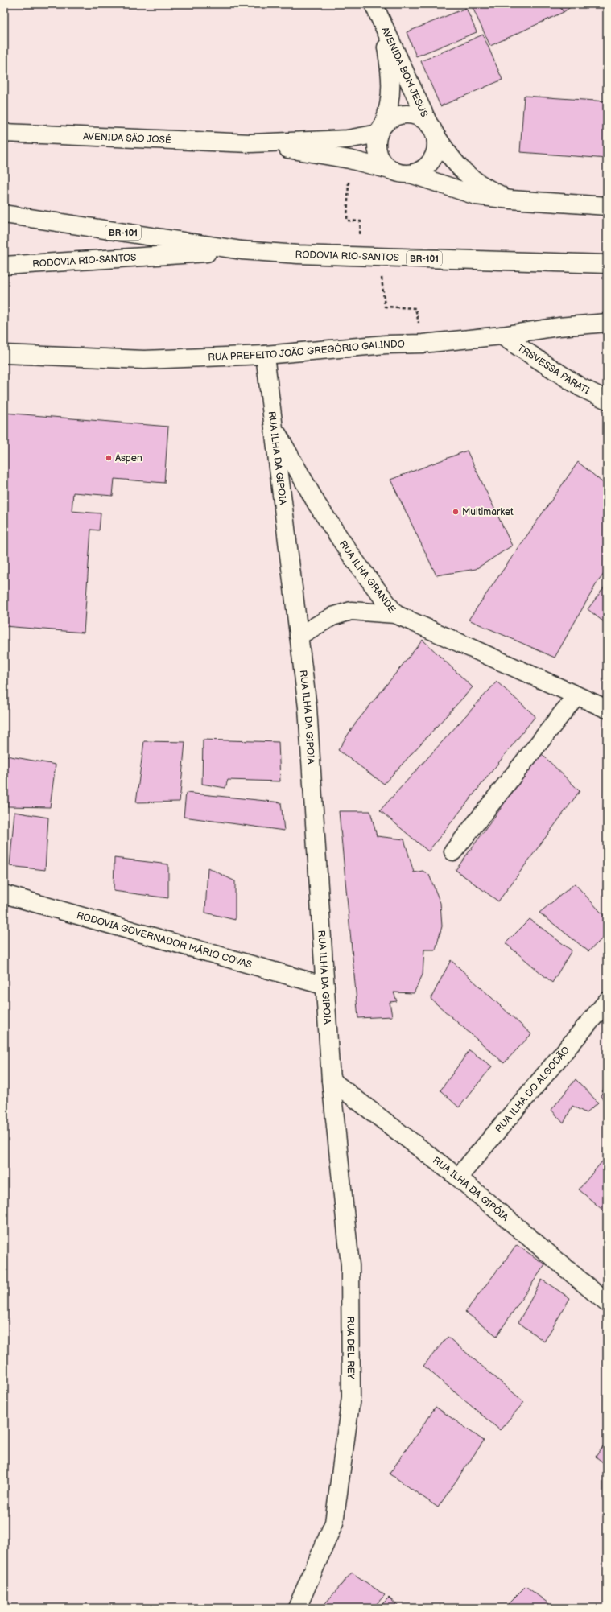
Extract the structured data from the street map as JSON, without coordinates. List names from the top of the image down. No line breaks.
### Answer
{"streets":{"main road":["AVENIDA BOM JESUS","AVENIDA SÃO JOSÉ","BR-101","RODOVIA RIO-SANTOS","RUA PREFEITO JOÃO GREGÓRIO GALINDO","TRSVESSA PARATI","RUA ILHA DA GIPOIA","RUA ILHA GRANDE","RODOVIA GOVERNADOR MÁRIO COVAS","RUA ILHA DO ALGODÃO","RUA ILHA DA GIPÓIA","RUA DEL REY"]},"crossings":[["AVENIDA BOM JESUS","AVENIDA SÃO JOSÉ"],["RUA PREFEITO JOÃO GREGÓRIO GALINDO","TRSVESSA PARATI"],["RUA PREFEITO JOÃO GREGÓRIO GALINDO","RUA ILHA DA GIPOIA"],["RUA ILHA DA GIPOIA","RUA ILHA GRANDE"],["RUA ILHA DA GIPOIA","RODOVIA GOVERNADOR MÁRIO COVAS"],["RUA ILHA DA GIPOIA","RUA ILHA DA GIPÓIA"],["RUA ILHA DA GIPOIA","RUA DEL REY"],["RUA ILHA DO ALGODÃO","RUA ILHA DA GIPÓIA"],["RUA ILHA DA GIPÓIA","RUA DEL REY"]],"places":["Aspen","Multimarket"]}
